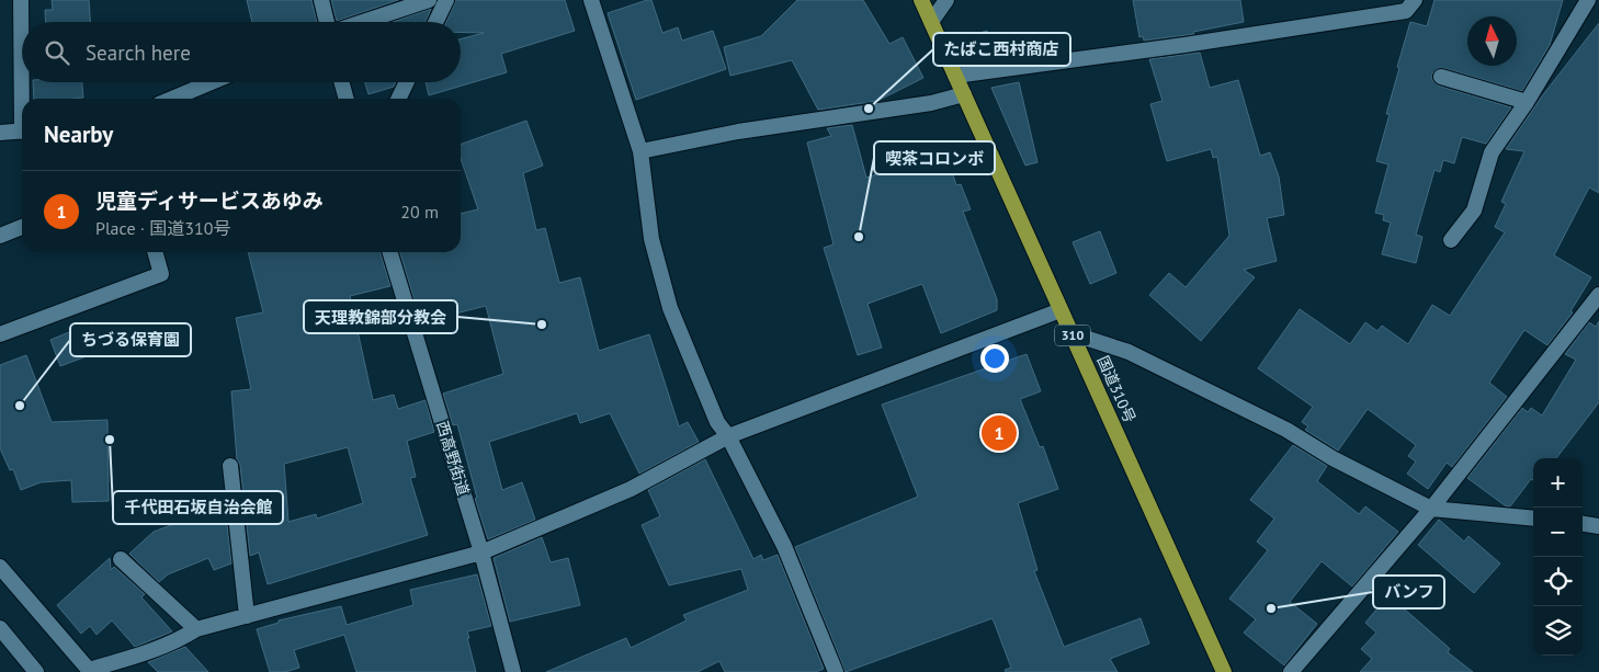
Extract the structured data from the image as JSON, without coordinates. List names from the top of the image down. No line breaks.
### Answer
{"streets":{"highway":["310","国道310号"],"street":["西高野街道"]},"places":["たばこ西村商店","喫茶コロンボ","天理教錦部分教会","ちづる保育園","千代田石坂自治会館","バンフ"],"north":"top","page":{"search":"Search here","heading":"Nearby","list":[{"mark":"1","name":"児童ディサービスあゆみ","note":"Place · 国道310号","value":"20 m"}],"pins":"1","map_buttons":["+","−"]}}
